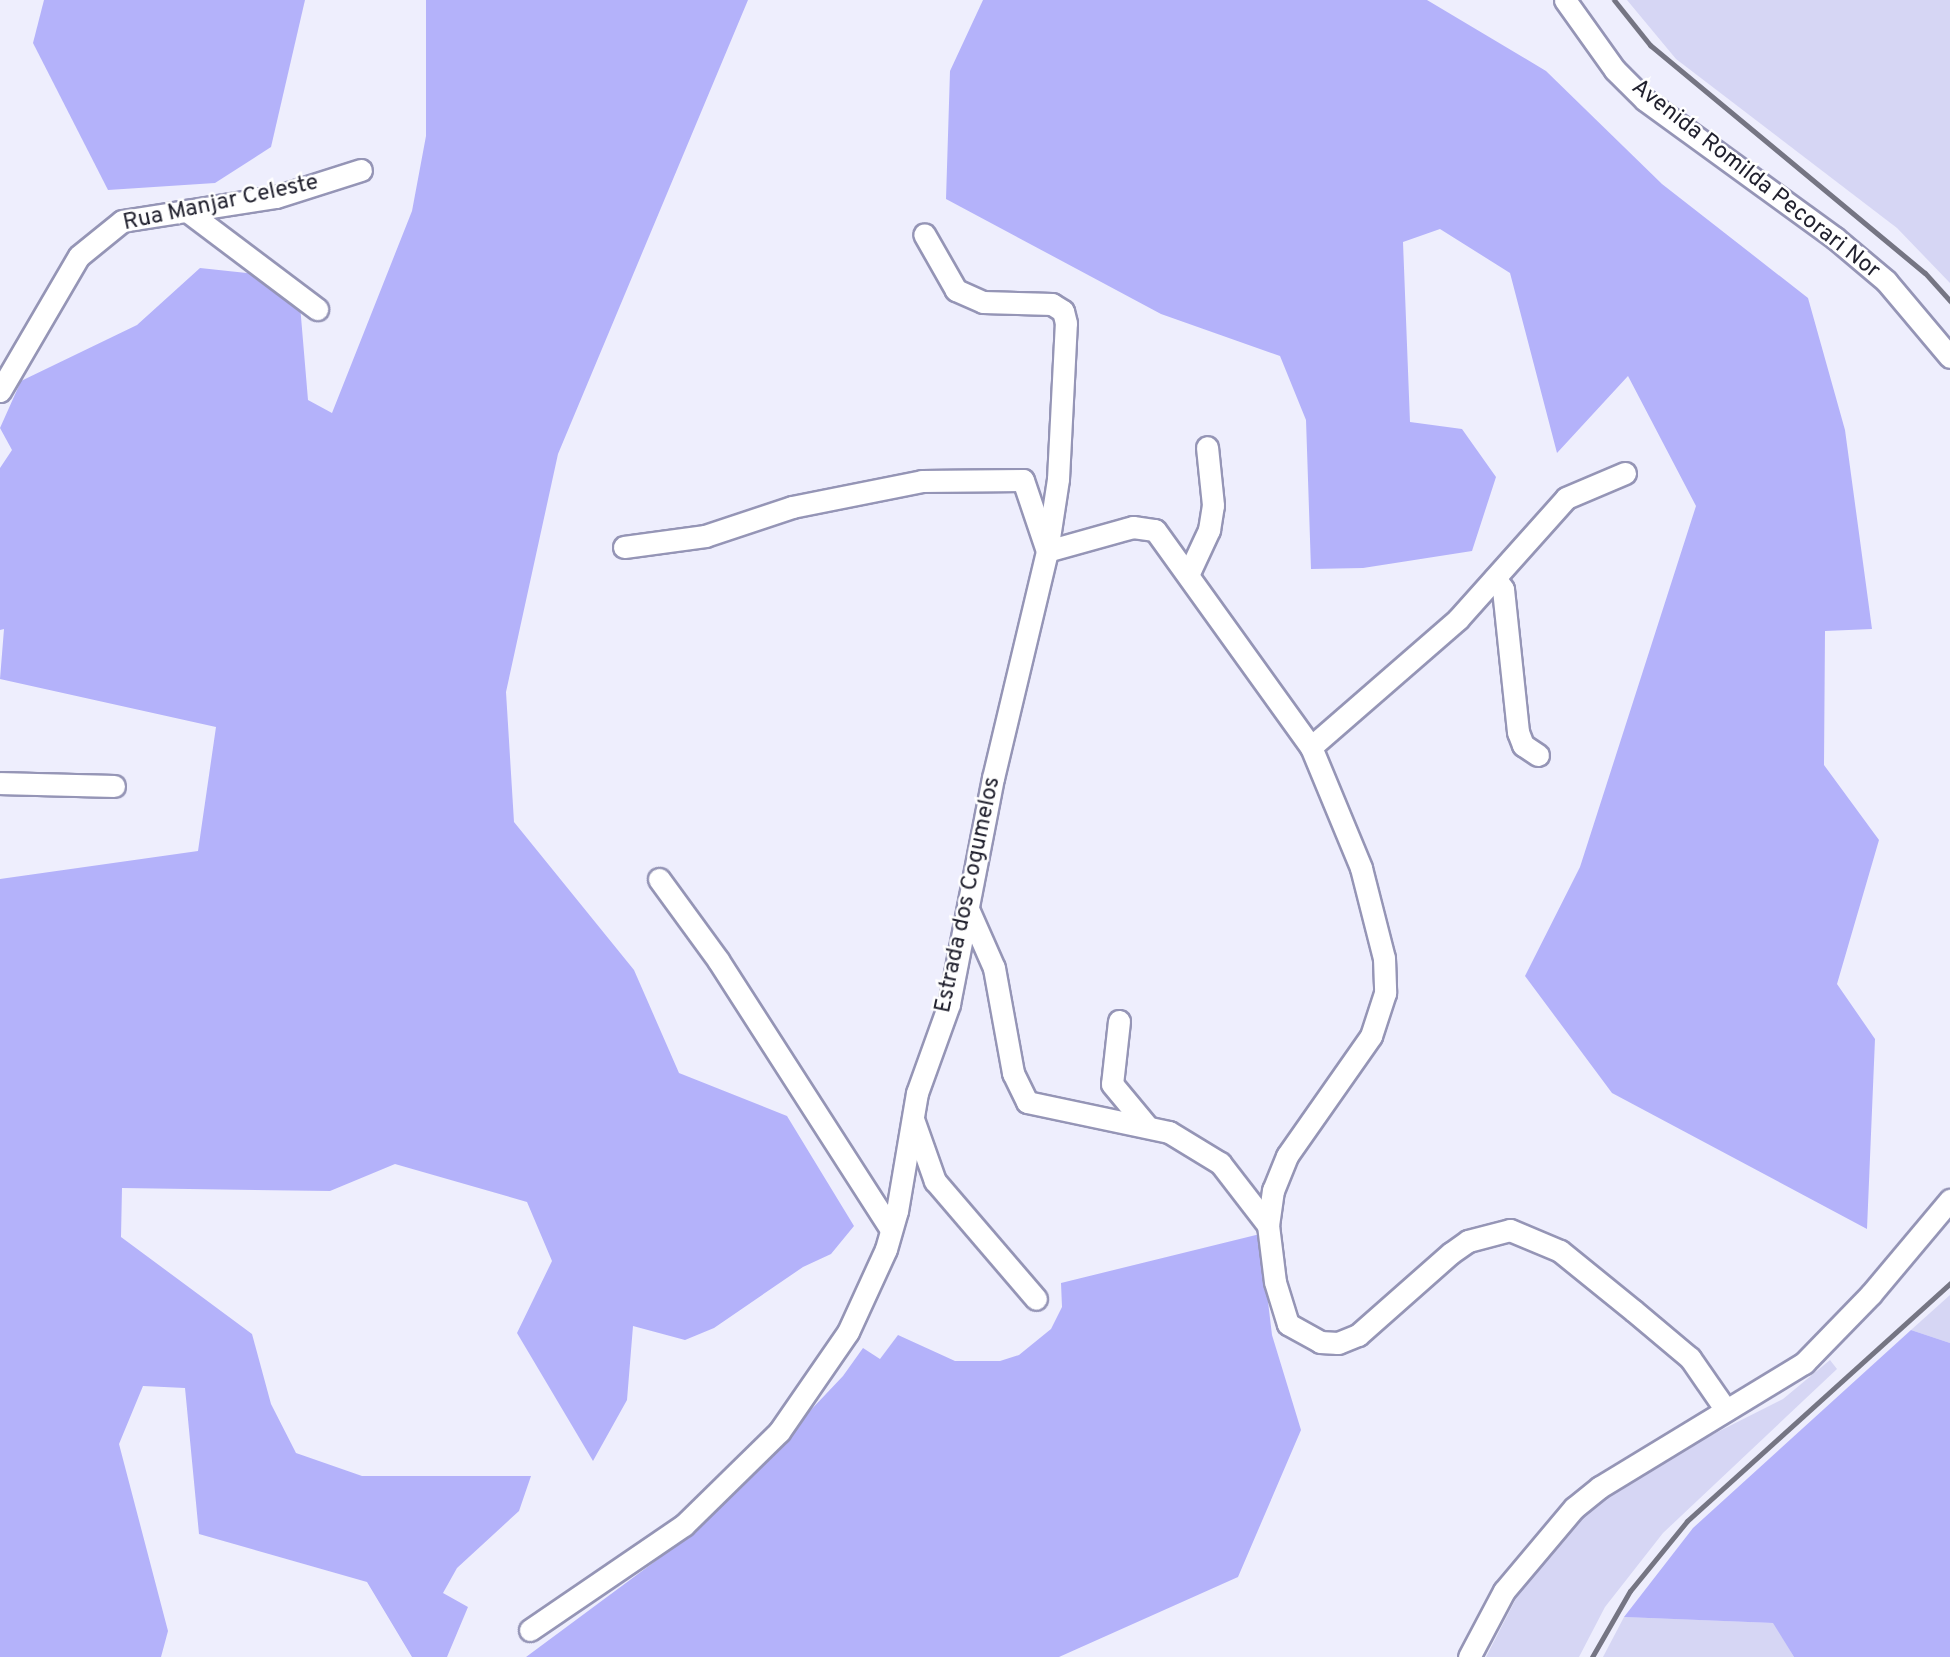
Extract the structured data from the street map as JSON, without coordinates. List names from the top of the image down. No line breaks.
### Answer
{"streets":{"street":["Avenida Romilda Pecorari Nor","Rua Manjar Celeste","Estrada dos Cogumelos"]}}
